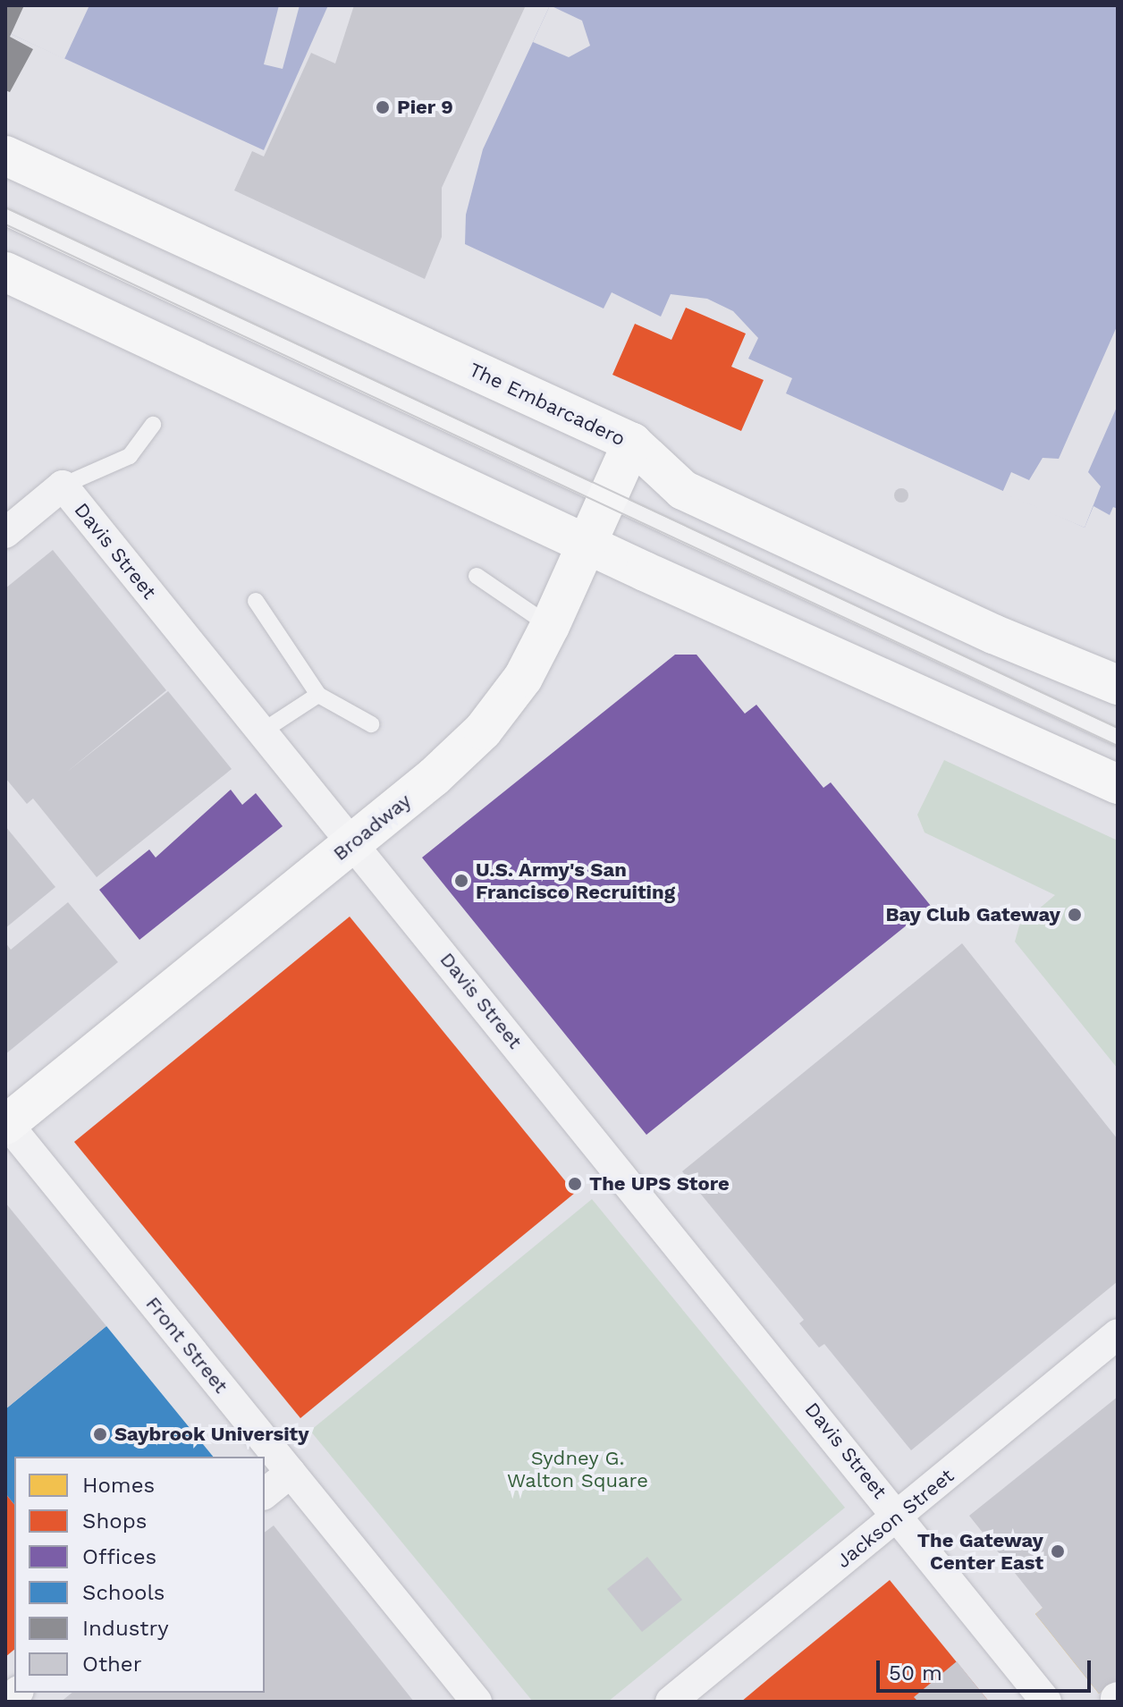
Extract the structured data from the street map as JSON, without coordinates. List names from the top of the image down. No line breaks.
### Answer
{"streets":{"main road":["The Embarcadero","Broadway"],"street":["Davis Street","Front Street","Jackson Street"]},"crossings":[["The Embarcadero","Broadway"],["Davis Street","Broadway"],["Davis Street","Jackson Street"],["Broadway","Front Street"]],"parks":["Sydney G. Walton Square"],"places":["Pier 9","U.S. Army's San Francisco Recruiting","Bay Club Gateway","The UPS Store","Saybrook University","The Gateway Center East"],"legend":["Homes","Shops","Offices","Schools","Industry","Other"],"scale_bar":"50 m"}
